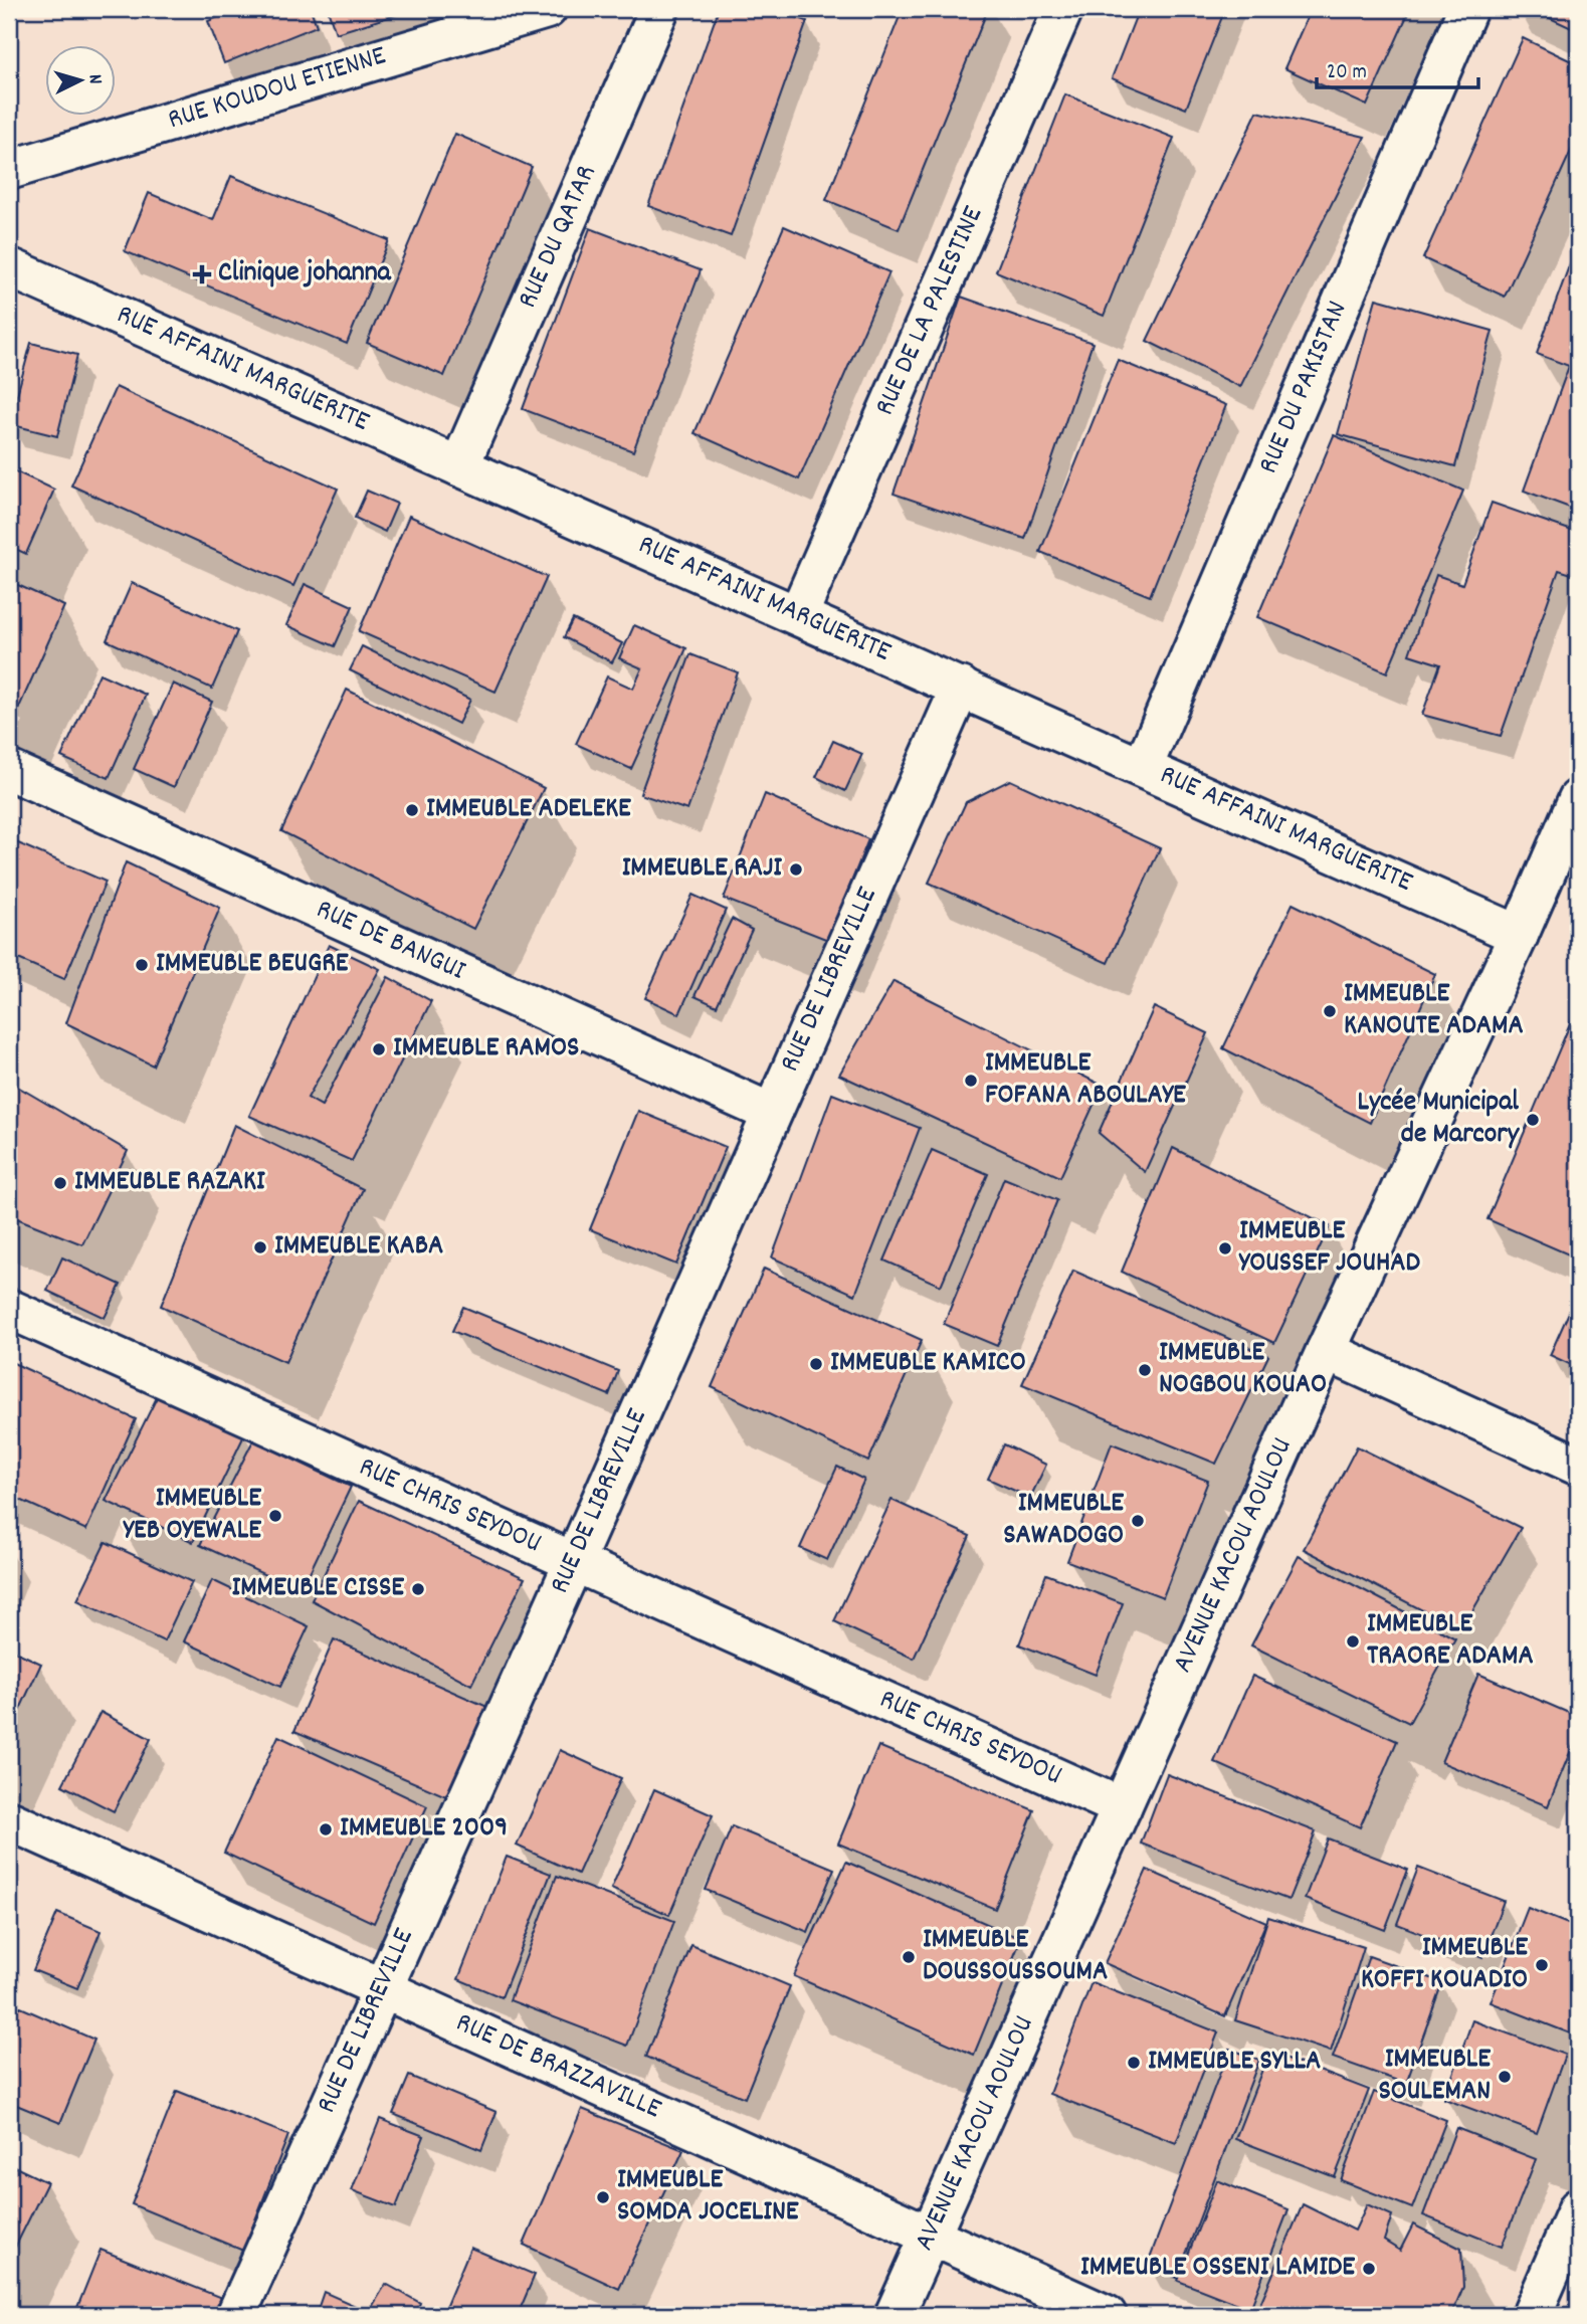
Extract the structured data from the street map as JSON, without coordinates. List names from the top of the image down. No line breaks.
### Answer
{"streets":{"street":["RUE KOUDOU ETIENNE","RUE DU QATAR","RUE DE LA PALESTINE","RUE AFFAINI MARGUERITE","RUE DU PAKISTAN","RUE DE BANGUI","RUE DE LIBREVILLE","RUE CHRIS SEYDOU","AVENUE KACOU AOULOU","RUE DE BRAZZAVILLE"]},"crossings":[["RUE DU QATAR","RUE AFFAINI MARGUERITE"],["RUE DE LA PALESTINE","RUE AFFAINI MARGUERITE"],["RUE AFFAINI MARGUERITE","RUE DU PAKISTAN"],["RUE AFFAINI MARGUERITE","RUE DE LIBREVILLE"],["RUE AFFAINI MARGUERITE","AVENUE KACOU AOULOU"],["RUE DE BANGUI","RUE DE LIBREVILLE"],["RUE DE LIBREVILLE","RUE CHRIS SEYDOU"],["RUE DE LIBREVILLE","RUE DE BRAZZAVILLE"],["RUE CHRIS SEYDOU","AVENUE KACOU AOULOU"],["AVENUE KACOU AOULOU","RUE DE BRAZZAVILLE"]],"places":{"health":["Clinique johanna"],"other":["IMMEUBLE ADELEKE","IMMEUBLE RAJI","IMMEUBLE BEUGRE","IMMEUBLE KANOUTE ADAMA","IMMEUBLE RAMOS","IMMEUBLE FOFANA ABOULAYE","Lycée Municipal de Marcory","IMMEUBLE RAZAKI","IMMEUBLE KABA","IMMEUBLE YOUSSEF JOUHAD","IMMEUBLE KAMICO","IMMEUBLE NOGBOU KOUAO","IMMEUBLE YEB OYEWALE","IMMEUBLE SAWADOGO","IMMEUBLE CISSE","IMMEUBLE TRAORE ADAMA","IMMEUBLE 2009","IMMEUBLE DOUSSOUSSOUMA","IMMEUBLE KOFFI KOUADIO","IMMEUBLE SYLLA","IMMEUBLE SOULEMAN","IMMEUBLE SOMDA JOCELINE","IMMEUBLE OSSENI LAMIDE"]},"scale_bar":"20 m","north":"right"}
